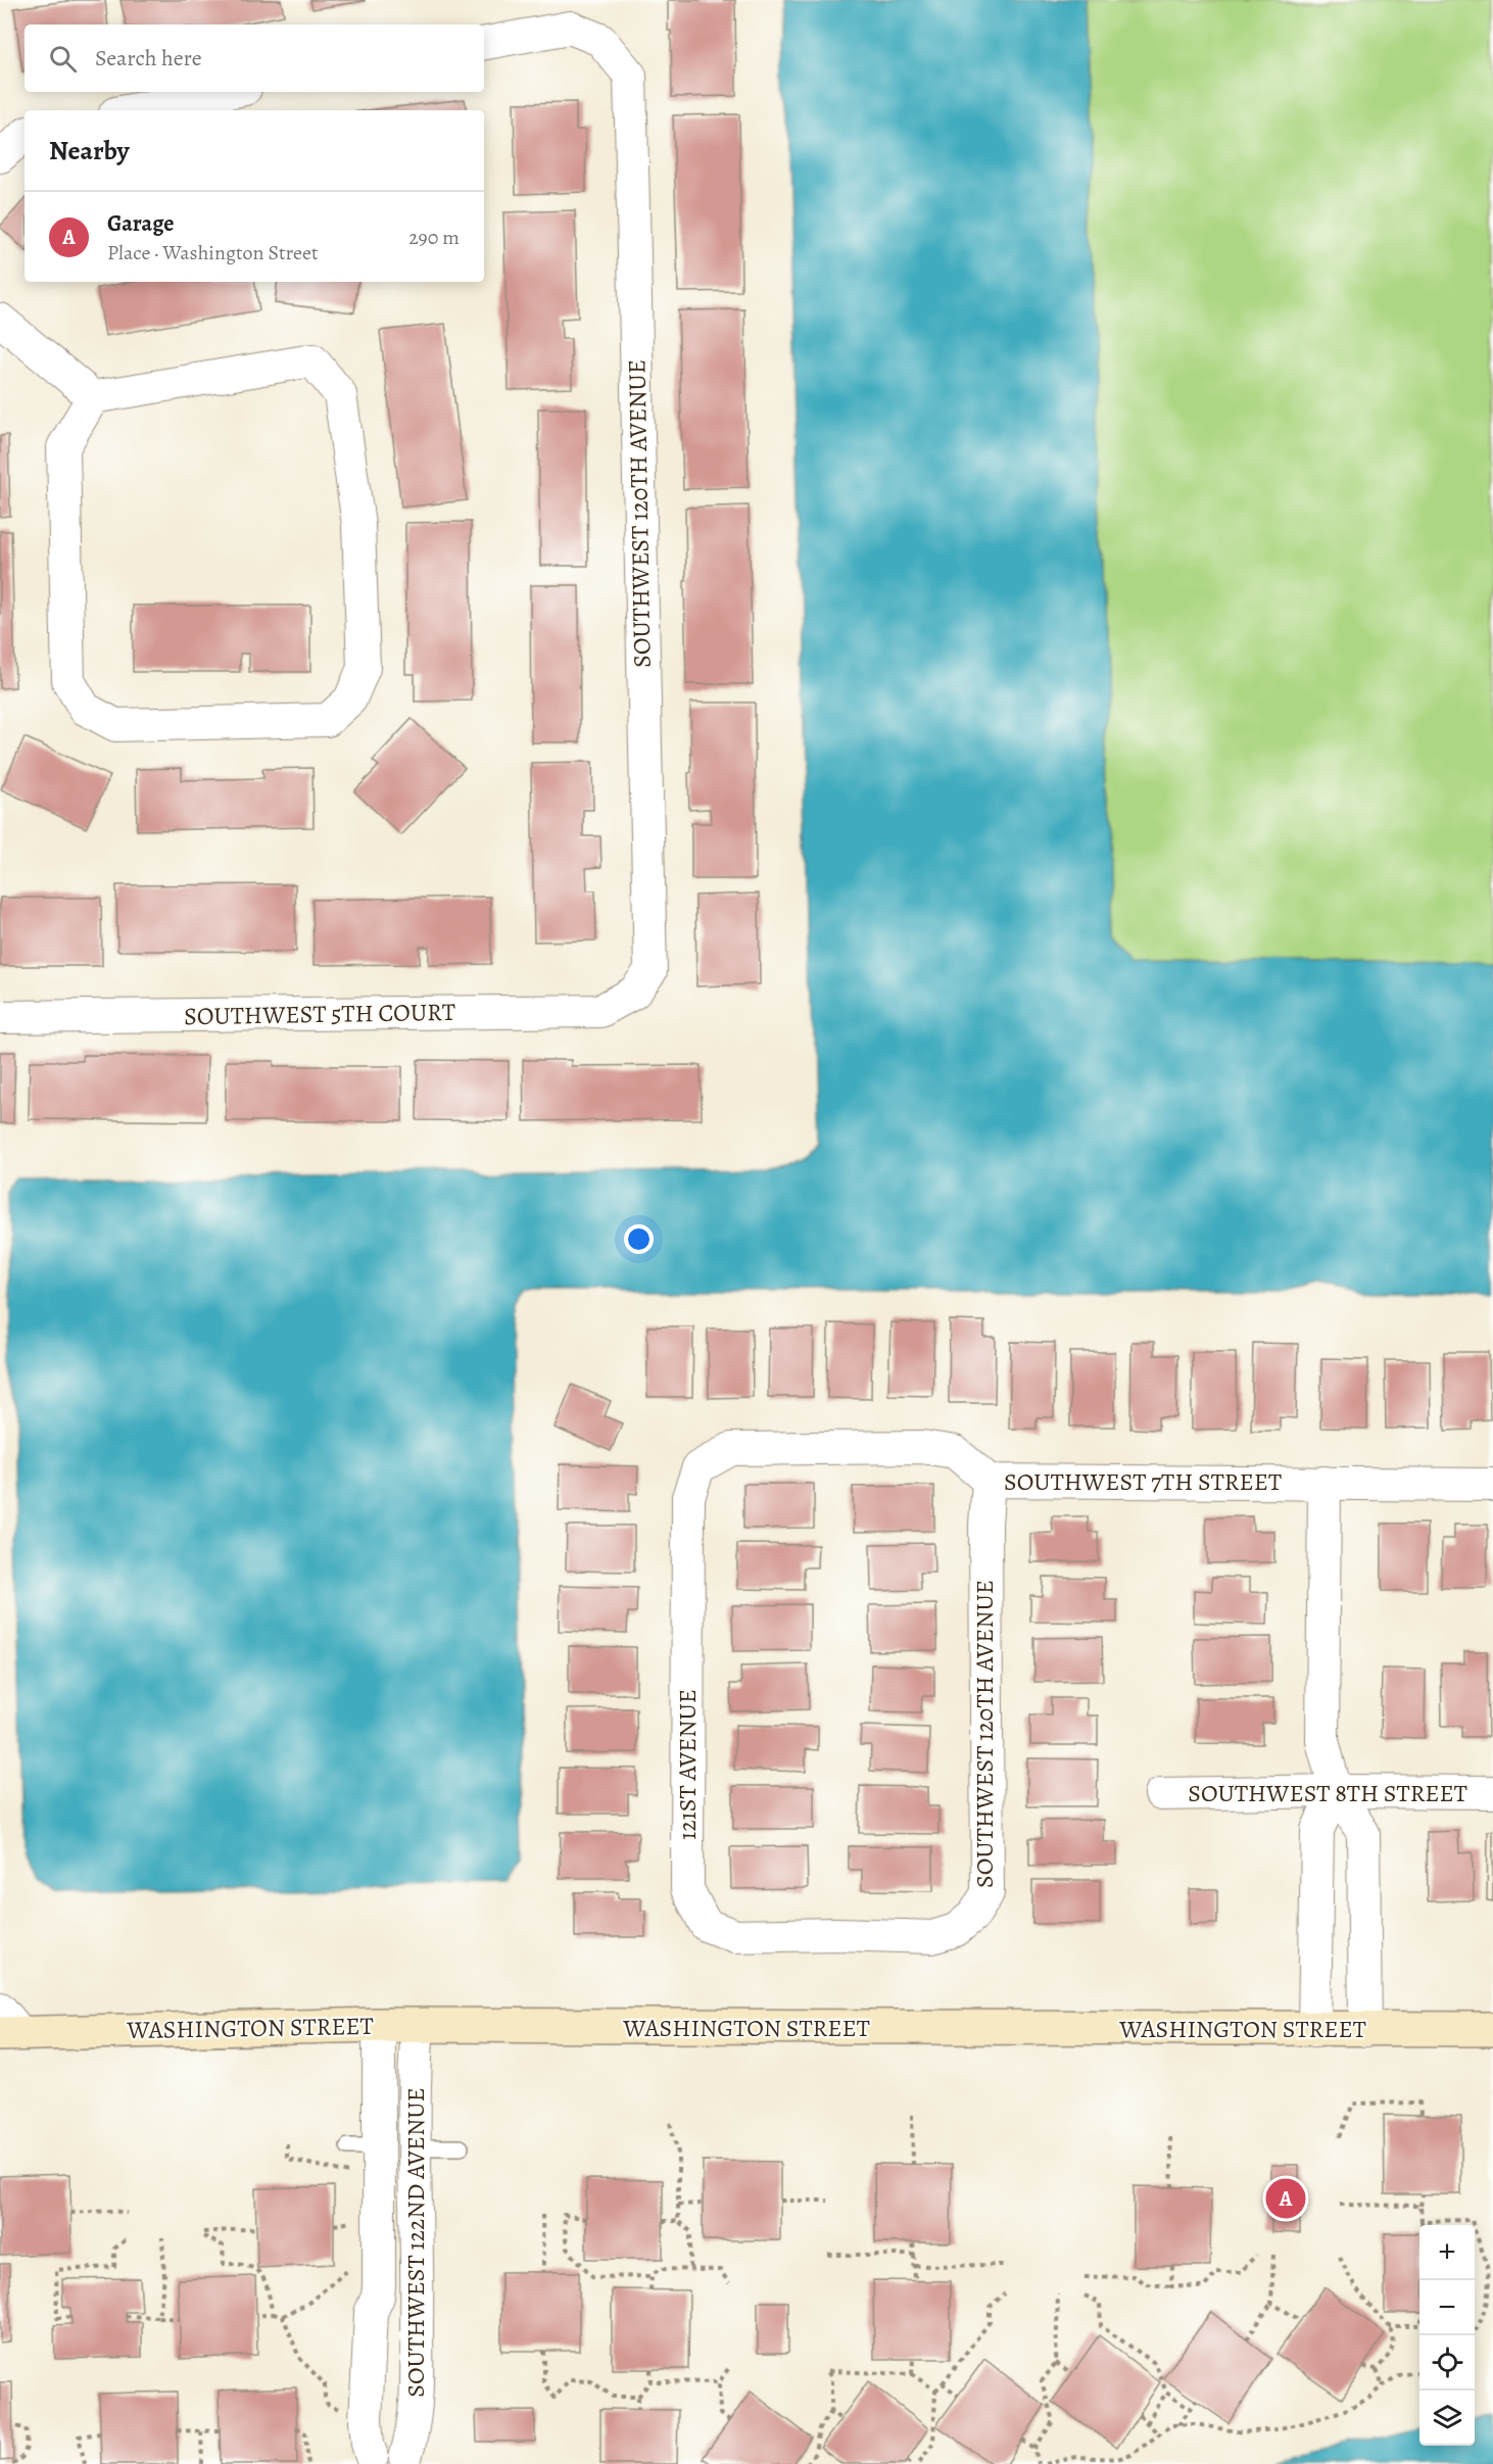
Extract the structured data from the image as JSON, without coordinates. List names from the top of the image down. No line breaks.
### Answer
{"streets":{"street":["SOUTHWEST 120TH AVENUE","SOUTHWEST 5TH COURT","SOUTHWEST 7TH STREET","121ST AVENUE","SOUTHWEST 8TH STREET","WASHINGTON STREET","SOUTHWEST 122ND AVENUE"]},"crossings":[["SOUTHWEST 120TH AVENUE","SOUTHWEST 5TH COURT"],["SOUTHWEST 120TH AVENUE","SOUTHWEST 7TH STREET"],["SOUTHWEST 120TH AVENUE","121ST AVENUE"],["SOUTHWEST 7TH STREET","121ST AVENUE"],["WASHINGTON STREET","SOUTHWEST 122ND AVENUE"]],"page":{"search":"Search here","heading":"Nearby","list":[{"mark":"A","name":"Garage","note":"Place · Washington Street","value":"290 m"}],"pins":"A","map_buttons":["+","−"]}}
